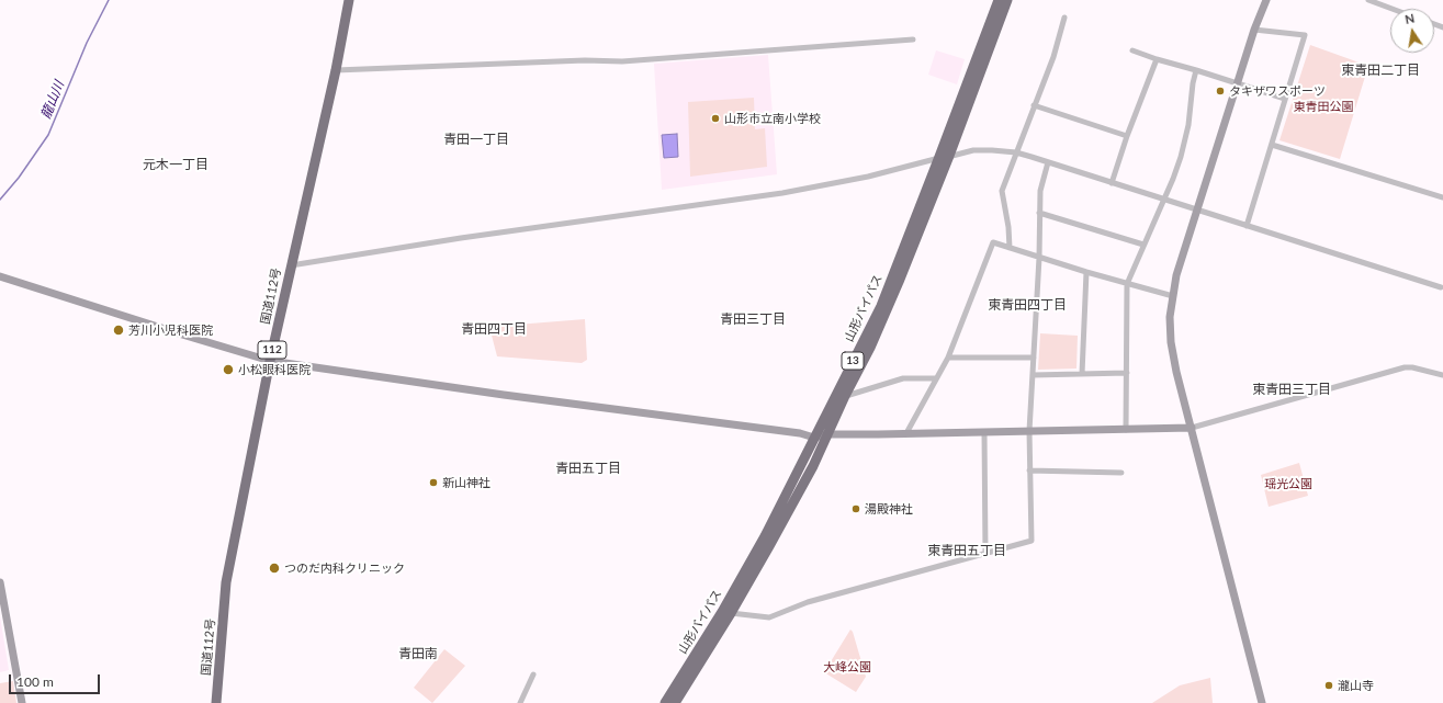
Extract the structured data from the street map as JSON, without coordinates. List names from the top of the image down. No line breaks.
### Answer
{"streets":{"highway":["国道112号","山形バイパス","112","13"]},"districts":["東青田二丁目","青田一丁目","元木一丁目","東青田四丁目","青田三丁目","青田四丁目","東青田三丁目","青田五丁目","東青田五丁目","青田南"],"water":["龍山川"],"parks":["東青田公園","瑶光公園","大峰公園"],"places":["タキザワスポーツ","山形市立南小学校","芳川小児科医院","小松眼科医院","新山神社","湯殿神社","つのだ内科クリニック","瀧山寺"],"scale_bar":"100 m","north":"top"}
